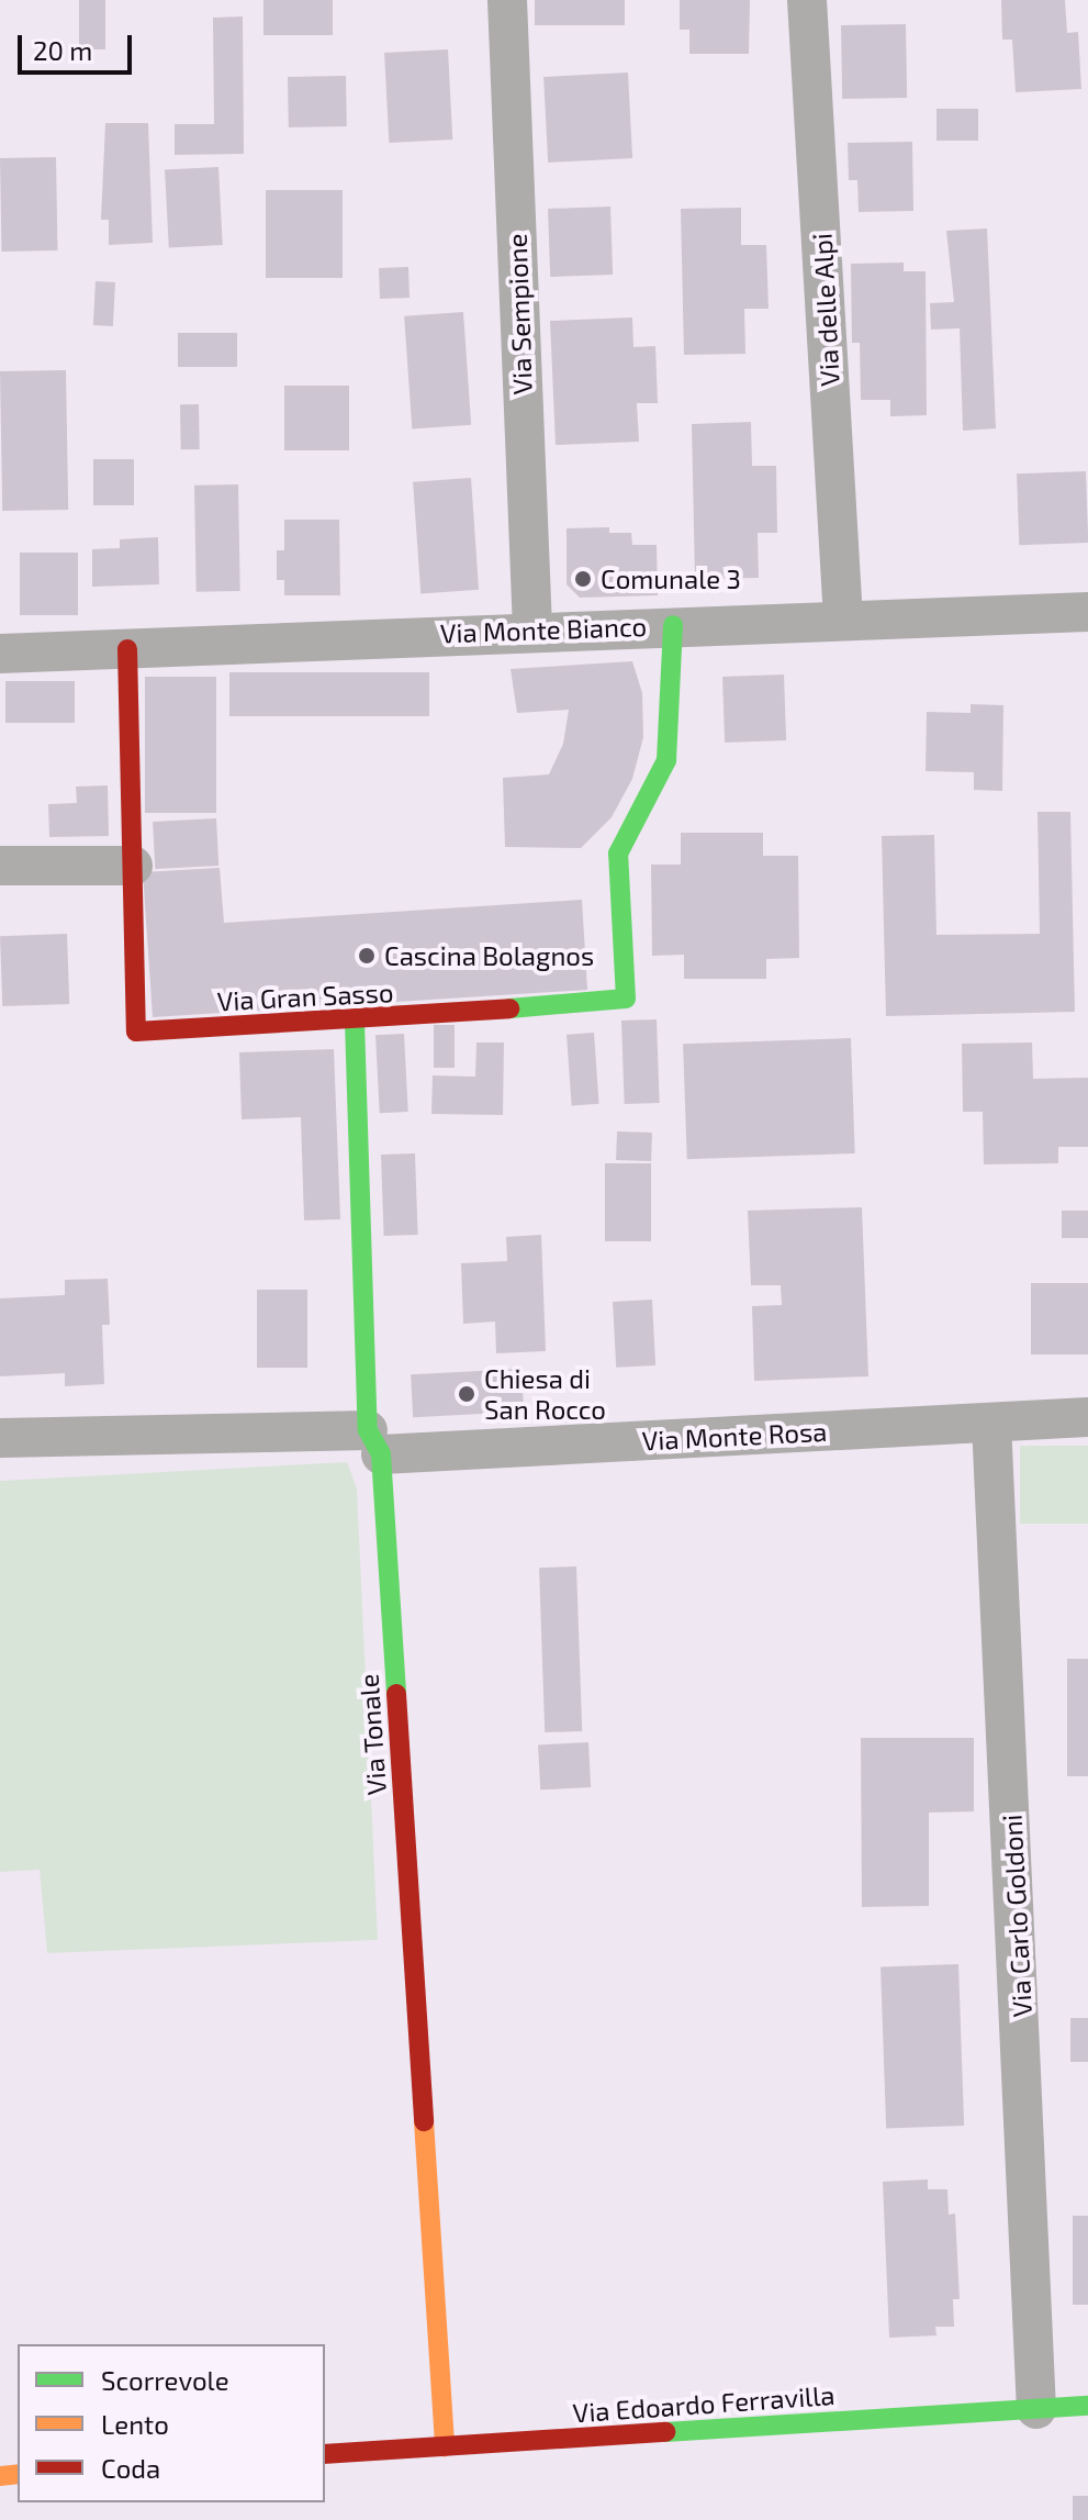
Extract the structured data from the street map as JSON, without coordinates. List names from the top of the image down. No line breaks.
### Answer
{"streets":{"street":["Via delle Alpi","Via Sempione","Via Monte Bianco","Via Gran Sasso","Via Monte Rosa","Via Tonale","Via Carlo Goldoni","Via Edoardo Ferravilla"]},"crossings":[["Via delle Alpi","Via Monte Bianco"],["Via Sempione","Via Monte Bianco"],["Via Monte Bianco","Via Gran Sasso"],["Via Gran Sasso","Via Tonale"],["Via Monte Rosa","Via Tonale"],["Via Monte Rosa","Via Carlo Goldoni"],["Via Tonale","Via Edoardo Ferravilla"],["Via Carlo Goldoni","Via Edoardo Ferravilla"]],"places":["Comunale 3","Cascina Bolagnos","Chiesa di San Rocco"],"legend":["Scorrevole","Lento","Coda"],"scale_bar":"20 m"}
